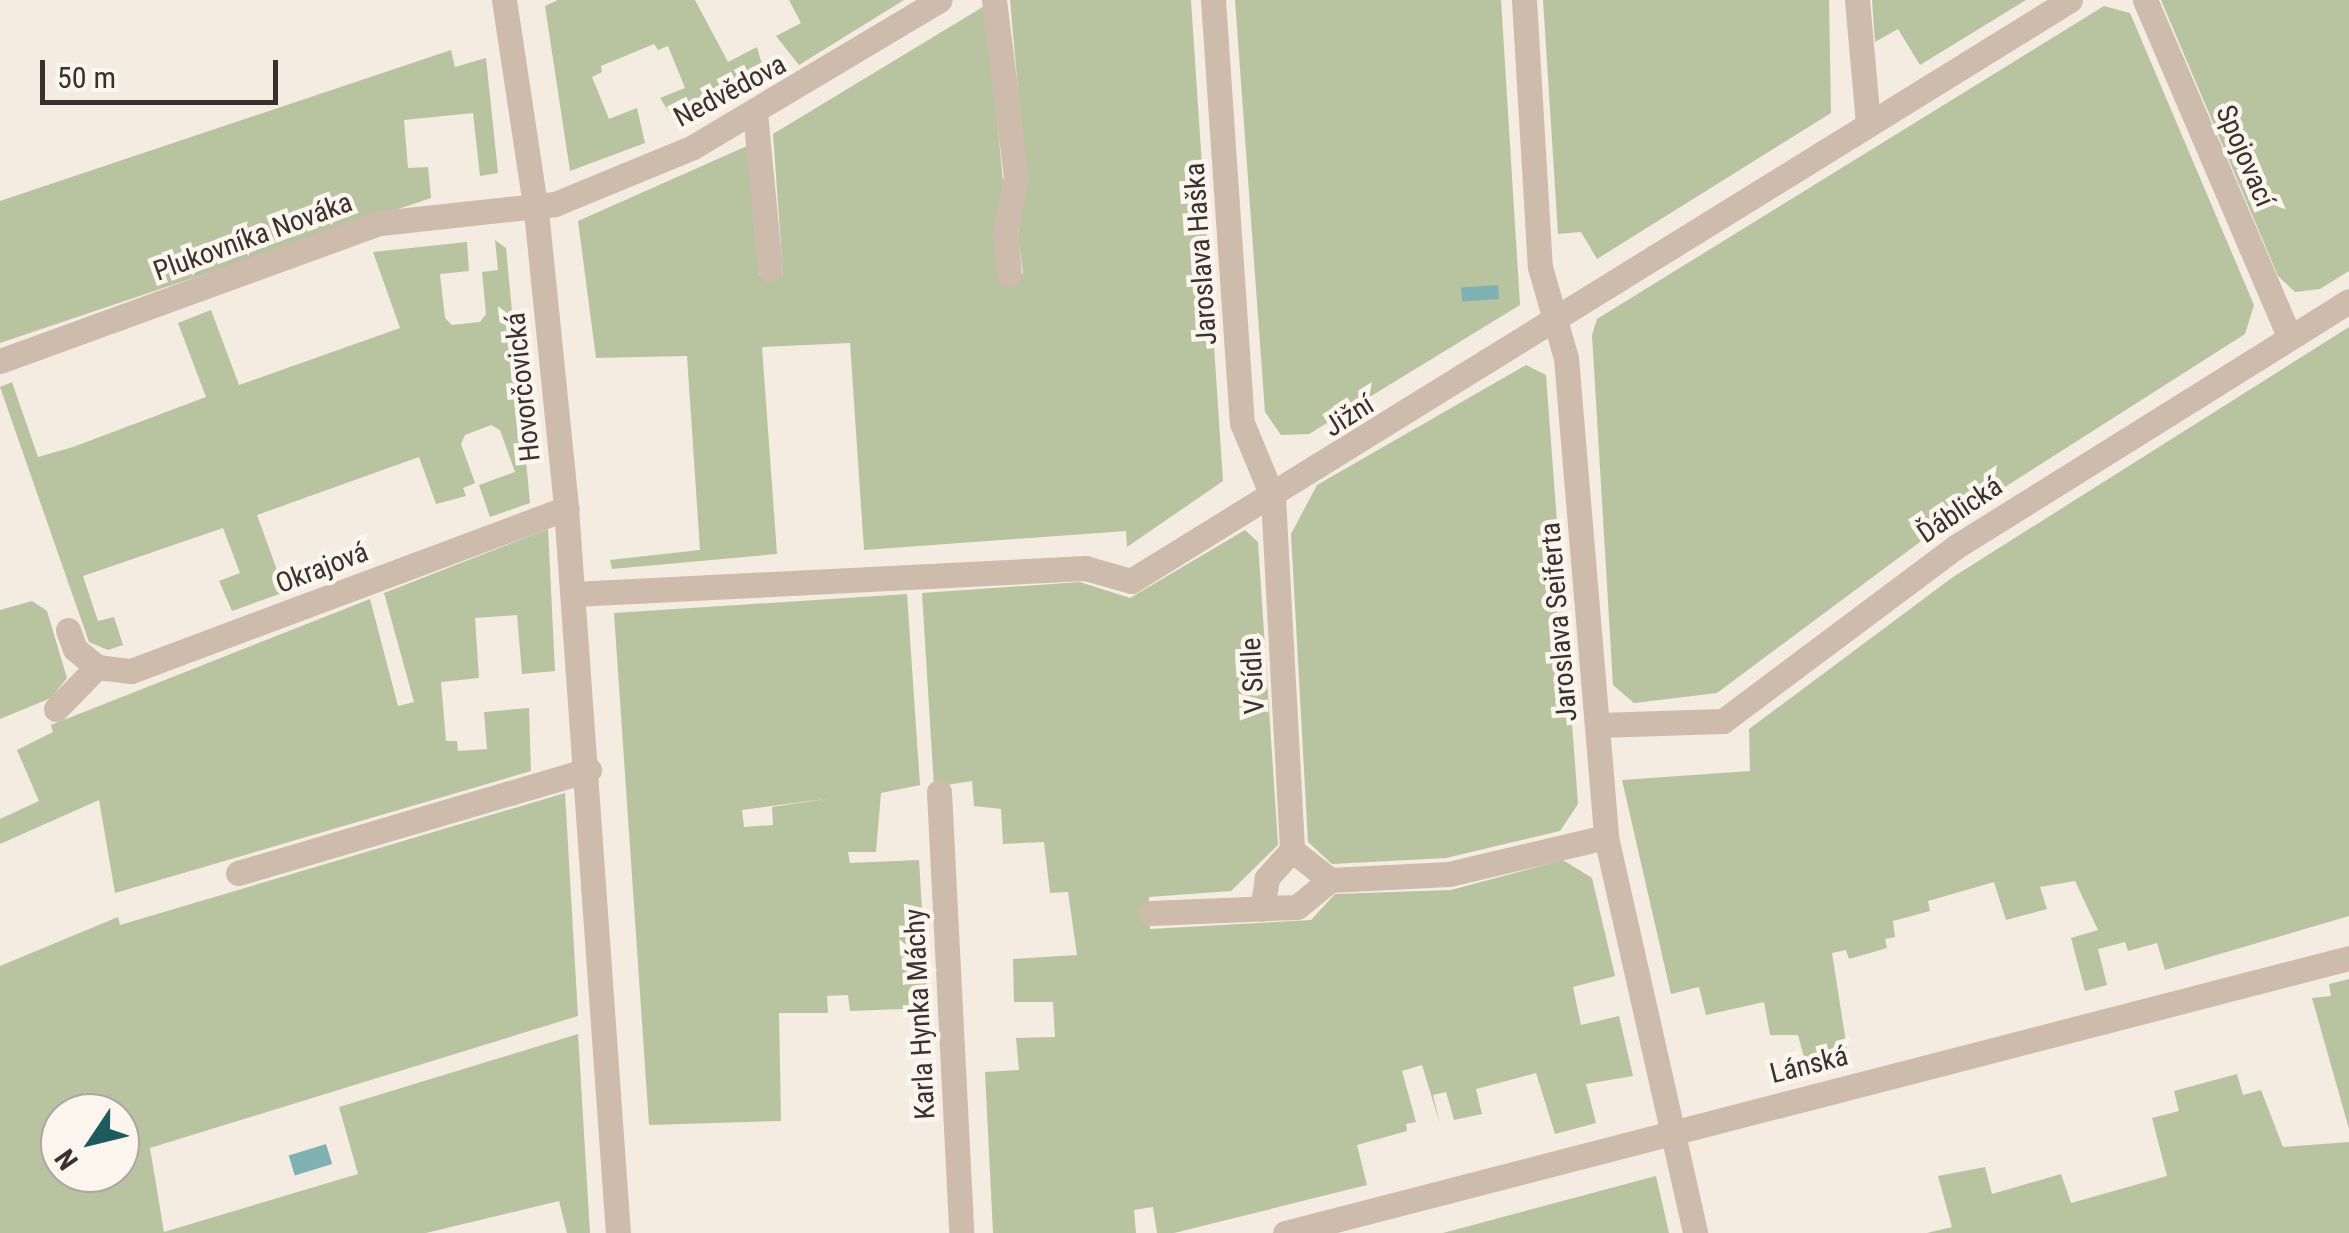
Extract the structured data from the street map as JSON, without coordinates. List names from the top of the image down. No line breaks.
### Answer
{"streets":{"street":["Nedvědova","Spojovací","Plukovníka Nováka","Jaroslava Haška","Hovorčovická","Jižní","Ďáblická","Okrajová","Jaroslava Seiferta","V Sídle","Karla Hynka Máchy","Lánská"]},"crossings":[["Nedvědova","Plukovníka Nováka"],["Nedvědova","Hovorčovická"],["Spojovací","Ďáblická"],["Plukovníka Nováka","Hovorčovická"],["Jaroslava Haška","Jižní"],["Jaroslava Haška","V Sídle"],["Hovorčovická","Jižní"],["Hovorčovická","Okrajová"],["Jižní","Jaroslava Seiferta"],["Jižní","V Sídle"],["Ďáblická","Jaroslava Seiferta"],["Jaroslava Seiferta","Lánská"]],"scale_bar":"50 m","north":"bottom left"}
